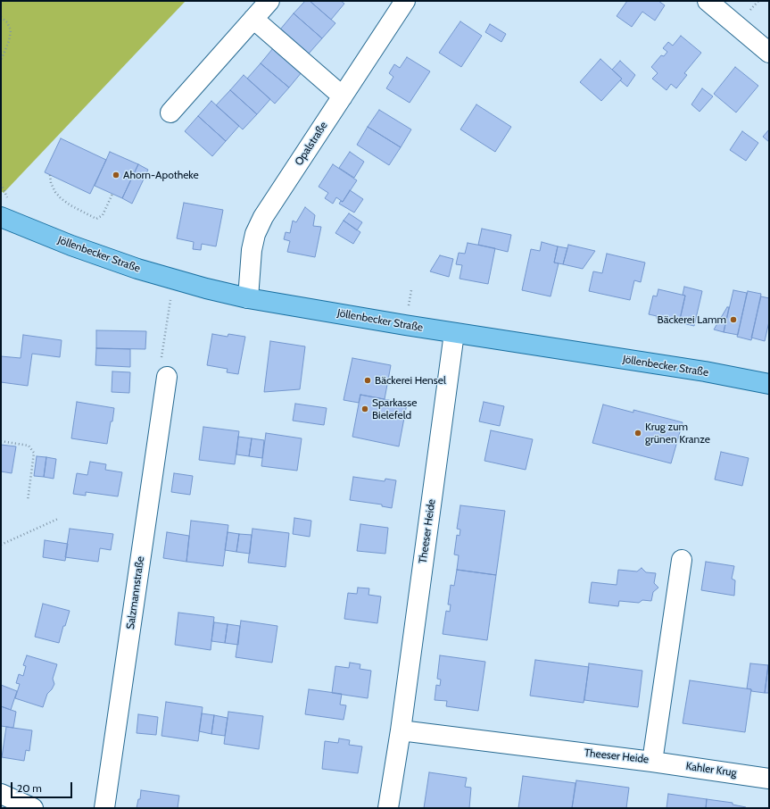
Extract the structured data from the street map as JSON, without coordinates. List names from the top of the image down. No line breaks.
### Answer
{"streets":{"main road":["Jöllenbecker Straße"],"street":["Opalstraße","Theeser Heide","Salzmannstraße","Kahler Krug"]},"crossings":[["Opalstraße","Jöllenbecker Straße"],["Jöllenbecker Straße","Theeser Heide"],["Theeser Heide","Kahler Krug"]],"places":["Ahorn-Apotheke","Bäckerei Lamm","Bäckerei Hensel","Sparkasse Bielefeld","Krug zum grünen Kranze"],"scale_bar":"20 m"}
